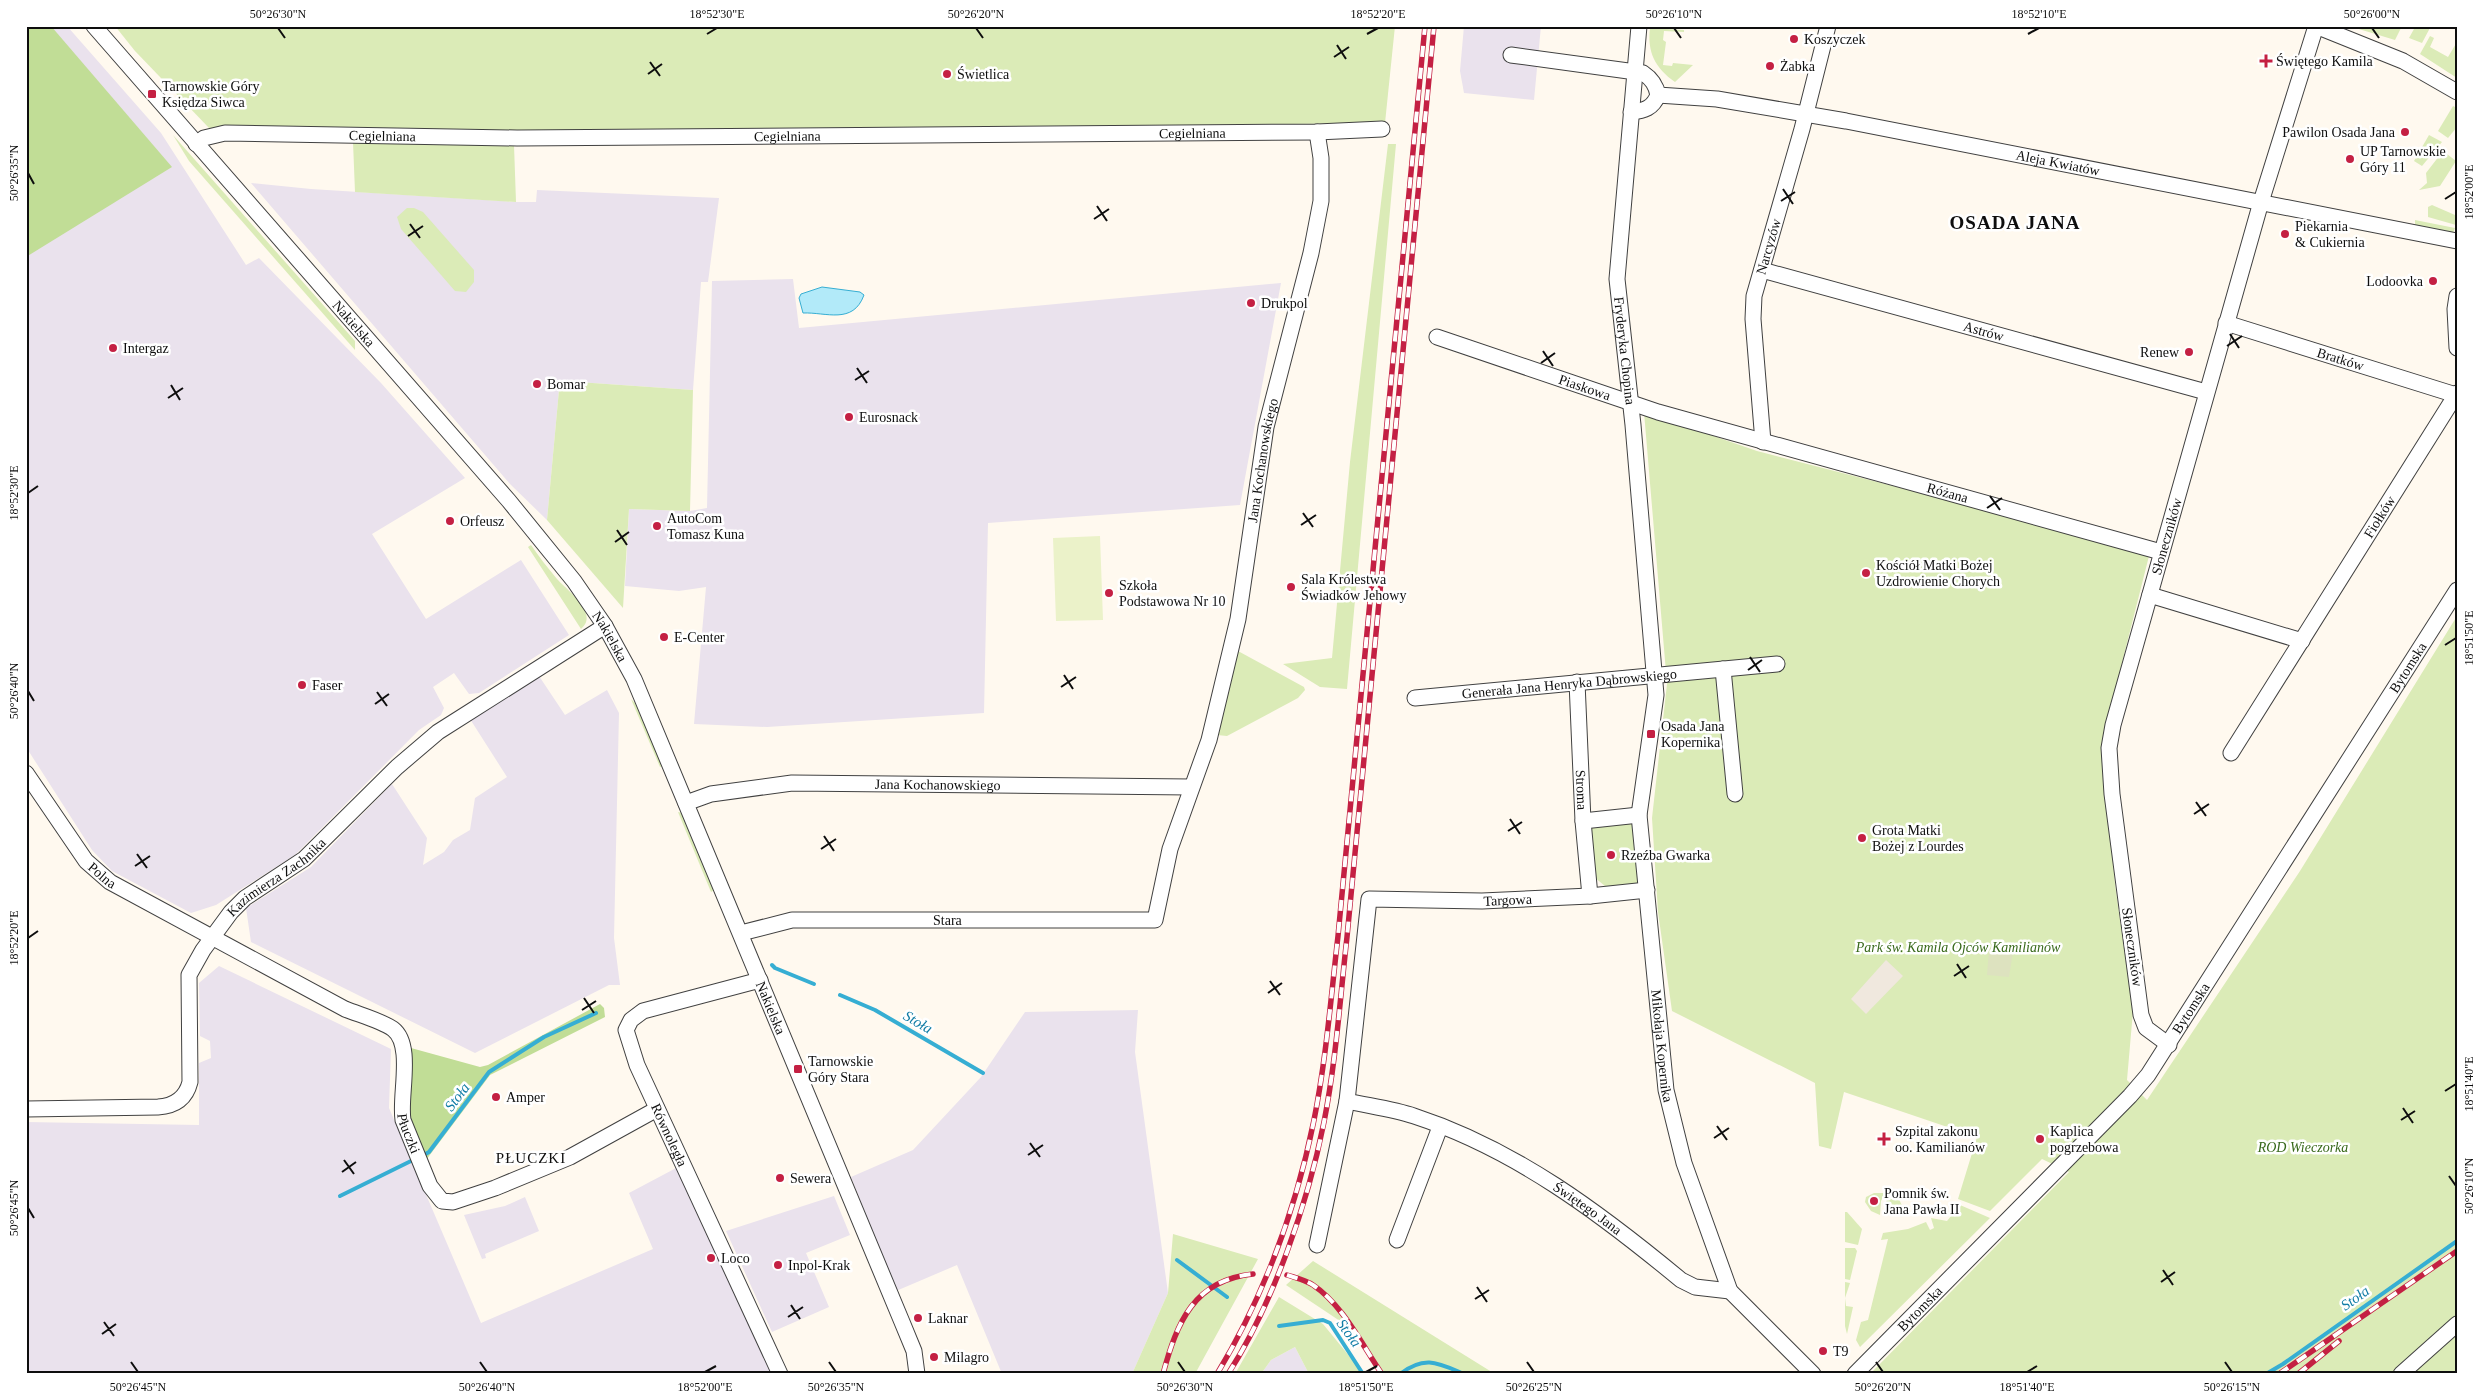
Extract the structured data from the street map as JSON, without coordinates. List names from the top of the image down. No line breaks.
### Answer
{"streets":{"street":["Cegielniana","Aleja Kwiatów","Narcyzów","Nakielska","Astrów","Fryderyka Chopina","Bratków","Piaskowa","Jana Kochanowskiego","Różana","Fiołków","Słoneczników","Bytomska","Generała Jana Henryka Dąbrowskiego","Stroma","Polna","Kazimierza Zachnika","Targowa","Stara","Mikołaja Kopernika","Płuczki","Równoległa","Świętego Jana"]},"crossings":[["Cegielniana","Nakielska"],["Cegielniana","Jana Kochanowskiego"],["Aleja Kwiatów","Narcyzów"],["Aleja Kwiatów","Słoneczników"],["Narcyzów","Astrów"],["Narcyzów","Piaskowa"],["Narcyzów","Różana"],["Nakielska","Jana Kochanowskiego"],["Nakielska","Kazimierza Zachnika"],["Nakielska","Stara"],["Nakielska","Równoległa"],["Astrów","Słoneczników"],["Fryderyka Chopina","Piaskowa"],["Fryderyka Chopina","Generała Jana Henryka Dąbrowskiego"],["Fryderyka Chopina","Mikołaja Kopernika"],["Bratków","Fiołków"],["Bratków","Słoneczników"],["Piaskowa","Różana"],["Jana Kochanowskiego","Stara"],["Różana","Słoneczników"],["Słoneczników","Bytomska"],["Generała Jana Henryka Dąbrowskiego","Stroma"],["Generała Jana Henryka Dąbrowskiego","Mikołaja Kopernika"],["Stroma","Targowa"],["Polna","Kazimierza Zachnika"],["Polna","Płuczki"],["Kazimierza Zachnika","Płuczki"],["Targowa","Mikołaja Kopernika"],["Targowa","Świętego Jana"],["Mikołaja Kopernika","Świętego Jana"],["Płuczki","Równoległa"]],"districts":["OSADA JANA","PŁUCZKI"],"water":["Stoła"],"parks":["Park św. Kamila Ojców Kamilianów","ROD Wieczorka"],"places":{"other":["Koszyczek","Żabka","Świetlica","Pawilon Osada Jana","UP Tarnowskie Góry 11","Piekarnia & Cukiernia","Lodoovka","Drukpol","Intergaz","Renew","Bomar","Eurosnack","Orfeusz","AutoCom Tomasz Kuna","Kościół Matki Bożej Uzdrowienie Chorych","Sala Królestwa Świadków Jehowy","Szkoła Podstawowa Nr 10","E-Center","Faser","Grota Matki Bożej z Lourdes","Rzeźba Gwarka","Amper","Kaplica pogrzebowa","Sewera","Pomnik św. Jana Pawła II","Loco","Inpol-Krak","Laknar","T9","Milagro"],"health":["Świętego Kamila","Szpital zakonu oo. Kamilianów"],"transit":["Tarnowskie Góry Księdza Siwca","Osada Jana Kopernika","Tarnowskie Góry Stara"]},"coordinates":["50°26'30\"N","18°52'30\"E","50°26'20\"N","18°52'20\"E","50°26'10\"N","18°52'10\"E","50°26'00\"N","50°26'35\"N","18°52'00\"E","18°51'50\"E","50°26'40\"N","18°51'40\"E","50°26'45\"N","50°26'25\"N","50°26'15\"N"]}
